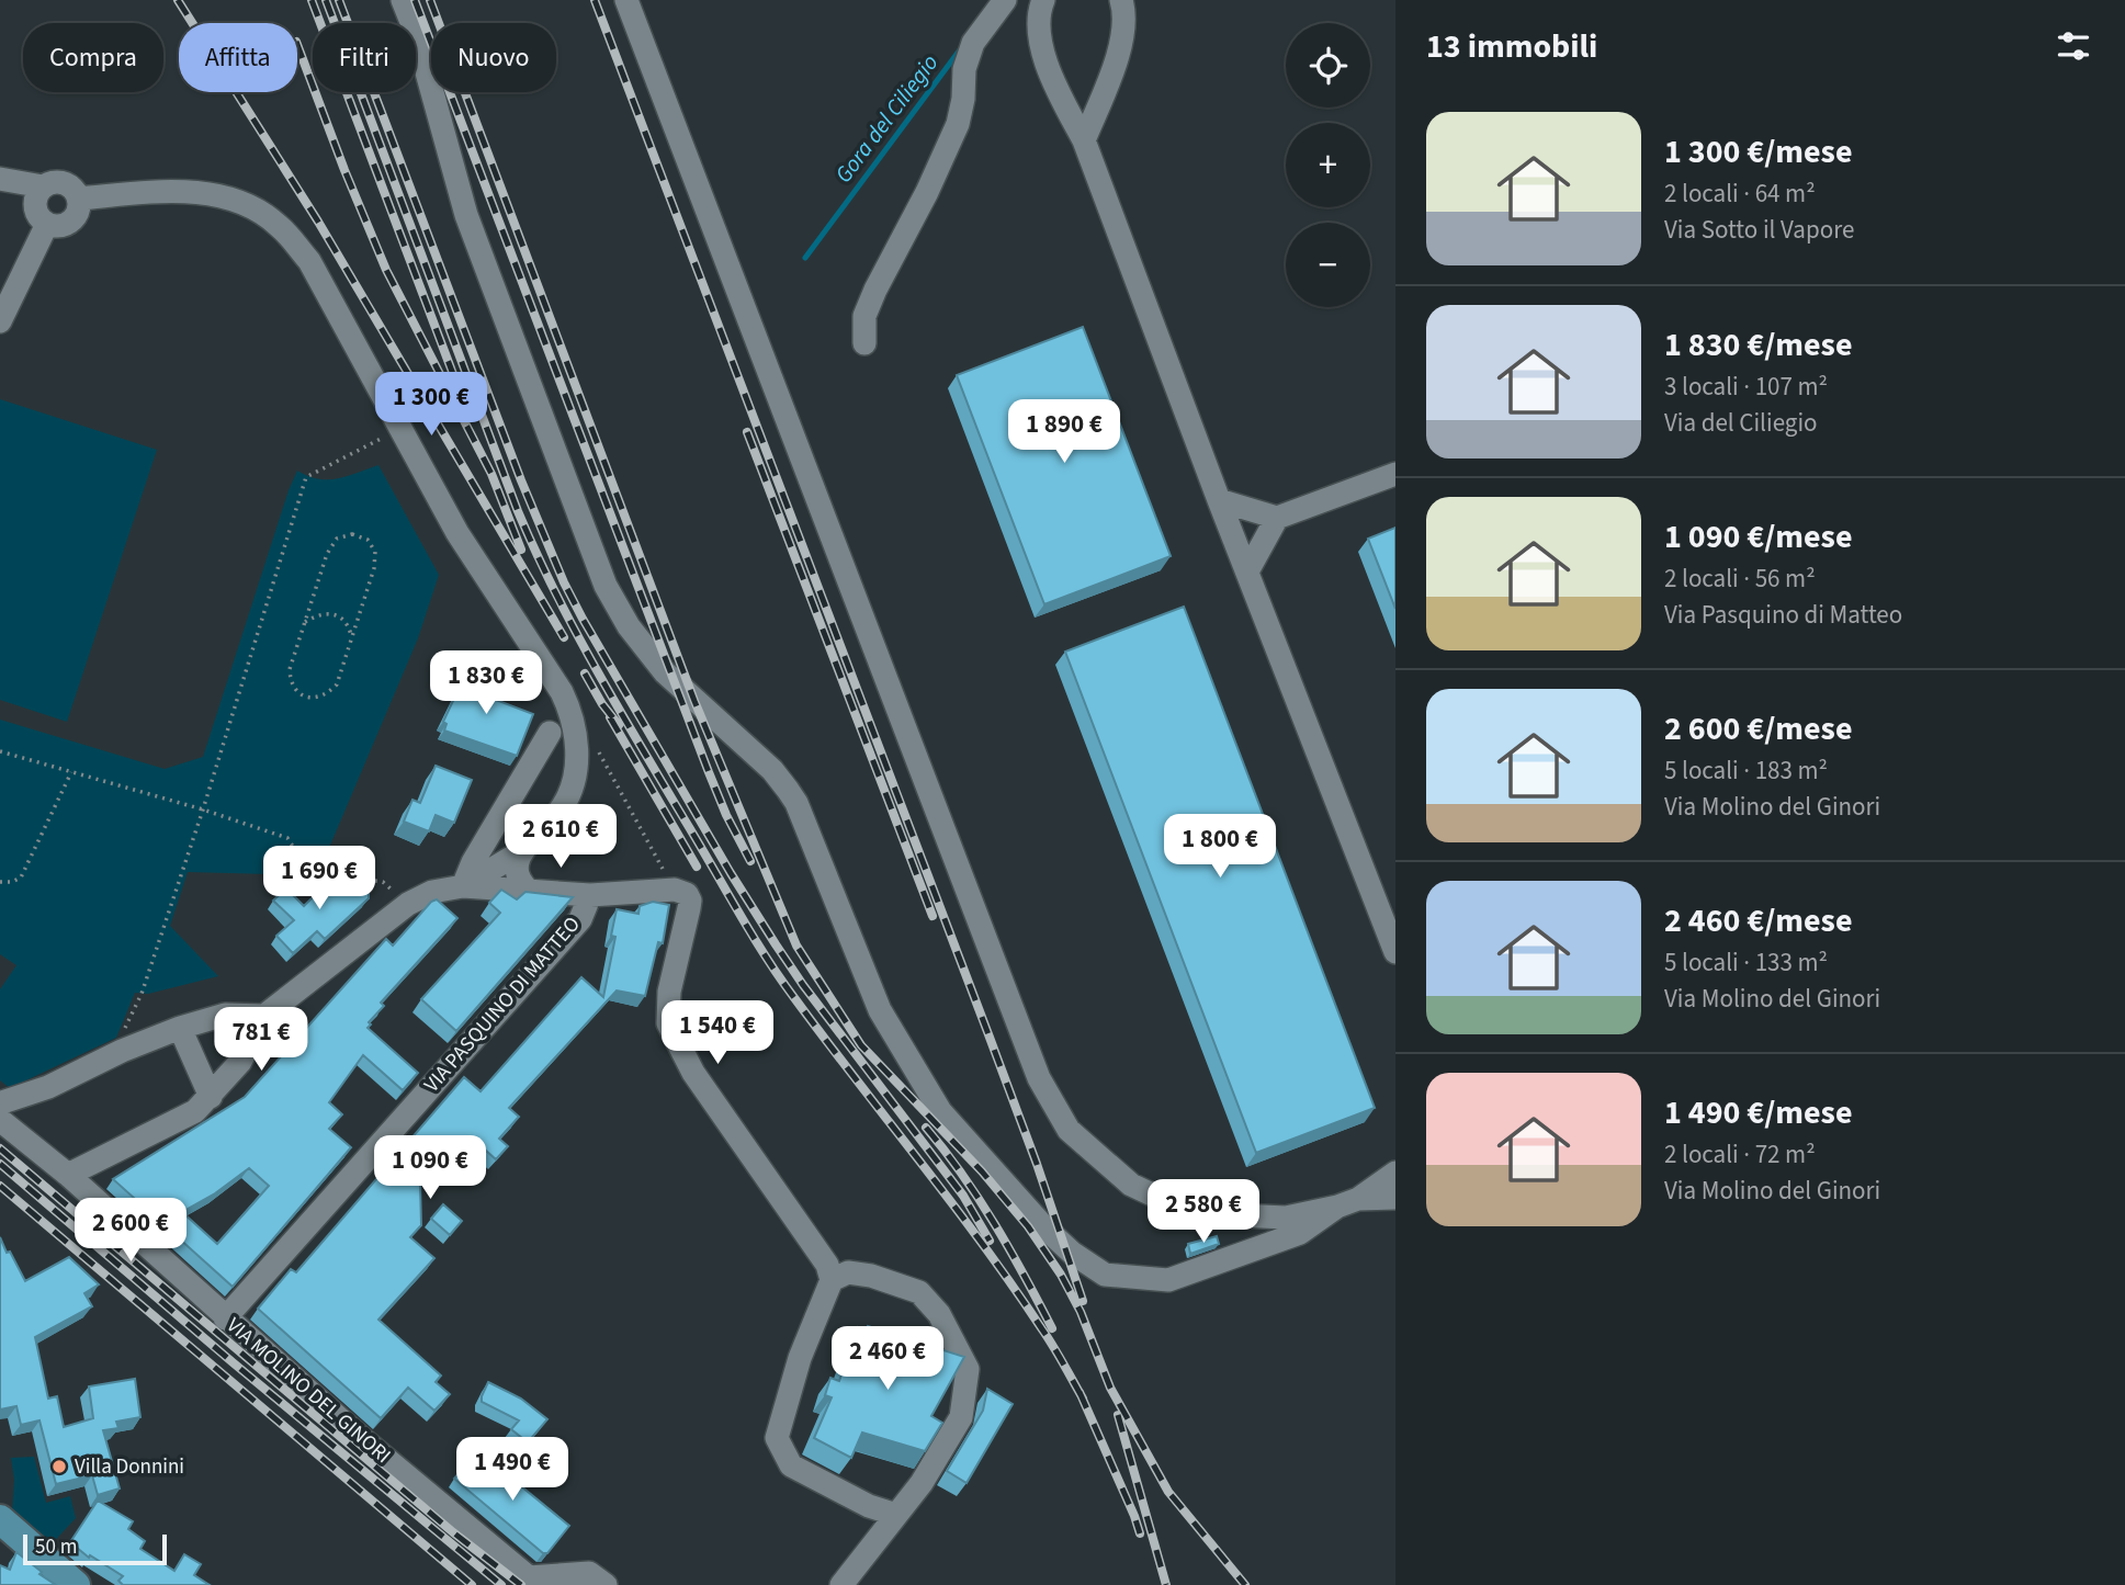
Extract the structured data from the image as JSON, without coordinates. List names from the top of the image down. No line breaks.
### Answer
{"streets":{"street":["VIA PASQUINO DI MATTEO","VIA MOLINO DEL GINORI"]},"crossings":[["VIA PASQUINO DI MATTEO","VIA MOLINO DEL GINORI"]],"water":["Gora del Ciliegio"],"places":["Villa Donnini"],"scale_bar":"50 m","page":{"heading":"13 immobili","map_buttons":["+","−"],"chip":["Compra","Affitta","Filtri","Nuovo"],"list":[{"name":"1 300 €/mese","note":"2 locali · 64 m² · Via Sotto il Vapore"},{"name":"1 830 €/mese","note":"3 locali · 107 m² · Via del Ciliegio"},{"name":"1 090 €/mese","note":"2 locali · 56 m² · Via Pasquino di Matteo"},{"name":"2 600 €/mese","note":"5 locali · 183 m² · Via Molino del Ginori"},{"name":"2 460 €/mese","note":"5 locali · 133 m² · Via Molino del Ginori"},{"name":"1 490 €/mese","note":"2 locali · 72 m² · Via Molino del Ginori"}],"price":["1 300 €","1 890 €","1 830 €","2 610 €","1 800 €","1 690 €","1 540 €","781 €","1 090 €","2 580 €","2 600 €","2 460 €","1 490 €"],"scale":"50 m"}}
